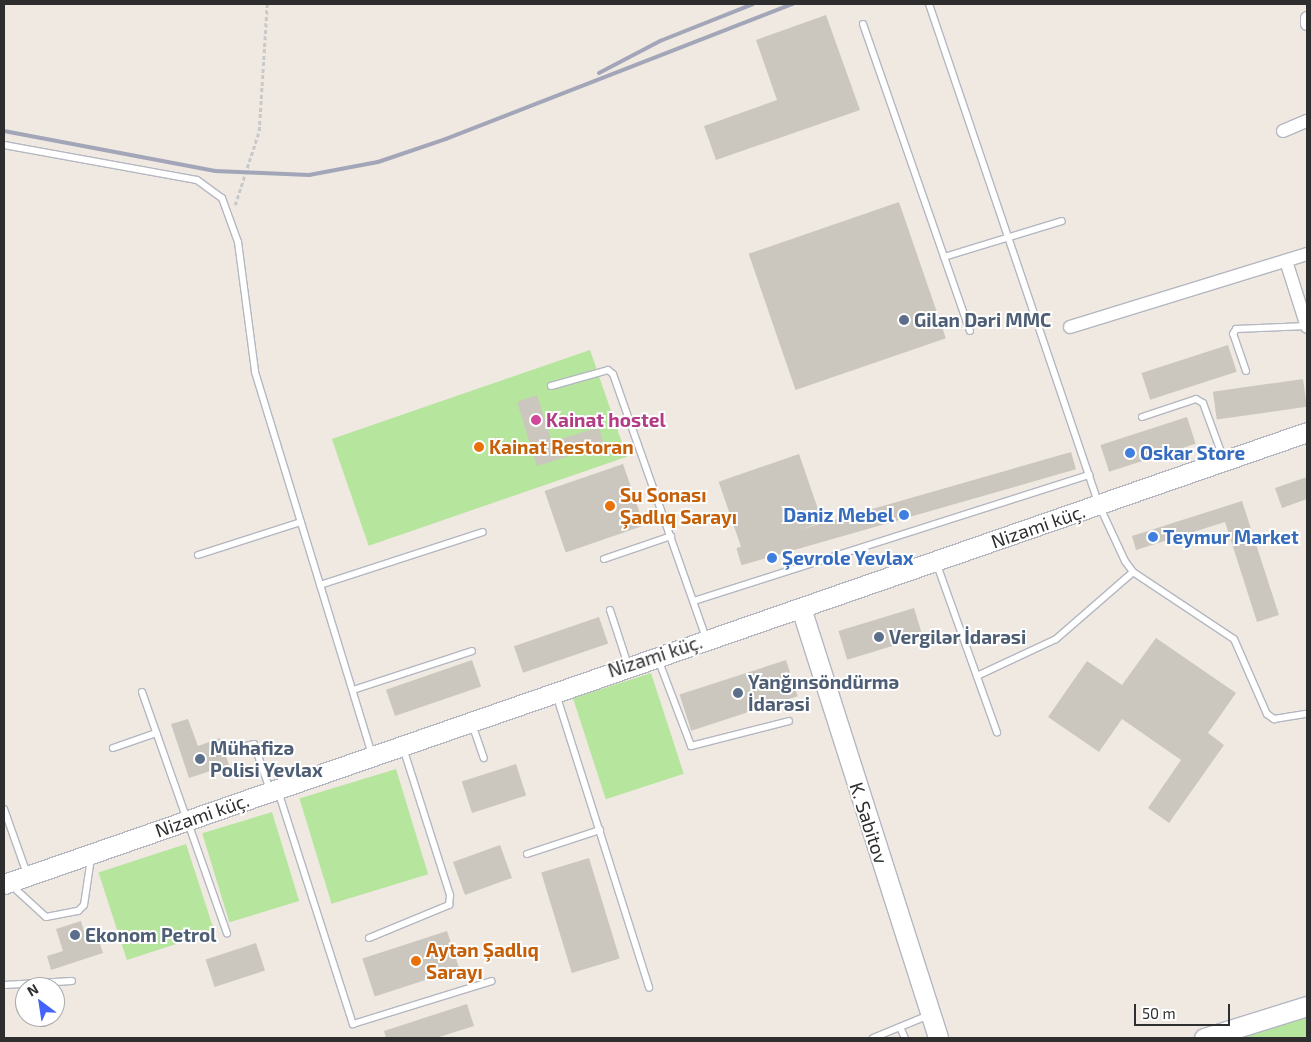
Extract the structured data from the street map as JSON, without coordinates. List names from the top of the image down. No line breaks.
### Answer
{"streets":{"main road":["Nizami küç.","K. Sabitov"]},"crossings":[["Nizami küç.","K. Sabitov"]],"places":["Gilan Dəri MMC","Kainat hostel","Kainat Restoran","Oskar Store","Su Sonası Şadlıq Sarayı","Dəniz Mebel","Teymur Market","Şevrole Yevlax","Vergilər İdarəsi","Yanğınsöndürmə İdarəsi","Mühafizə Polisi Yevlax","Ekonom Petrol","Aytən Şadlıq Sarayı"],"scale_bar":"50 m","north":"top left"}
